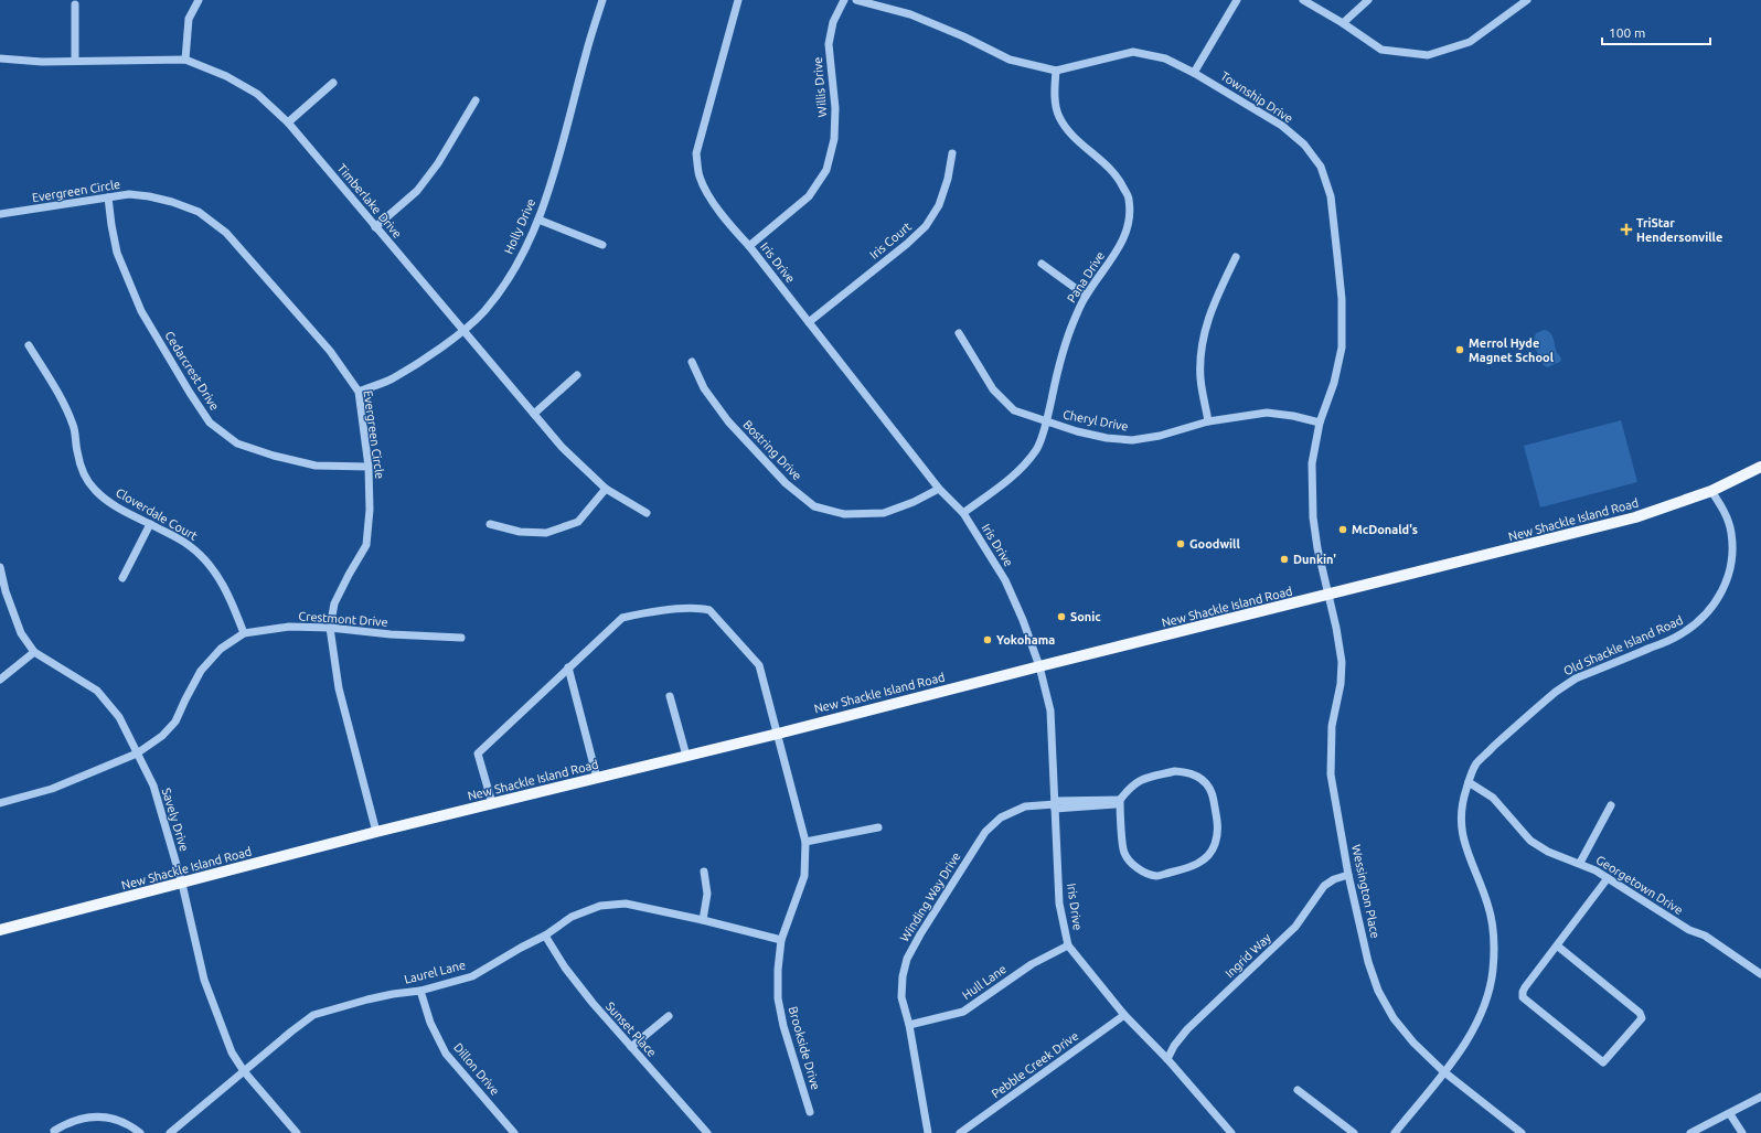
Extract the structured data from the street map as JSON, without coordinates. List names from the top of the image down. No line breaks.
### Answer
{"streets":{"main road":["New Shackle Island Road"],"street":["Willis Drive","Township Drive","Evergreen Circle","Timberlake Drive","Holly Drive","Iris Court","Iris Drive","Pana Drive","Cedarcrest Drive","Cheryl Drive","Bostring Drive","Cloverdale Court","Crestmont Drive","Old Shackle Island Road","Savely Drive","Georgetown Drive","Wessington Place","Winding Way Drive","Ingrid Way","Laurel Lane","Hull Lane","Sunset Place","Brookside Drive","Pebble Creek Drive","Dillon Drive"]},"crossings":[["Willis Drive","Iris Drive"],["Township Drive","Pana Drive"],["Township Drive","Cheryl Drive"],["Township Drive","New Shackle Island Road"],["Township Drive","Wessington Place"],["Evergreen Circle","Holly Drive"],["Evergreen Circle","Cedarcrest Drive"],["Evergreen Circle","New Shackle Island Road"],["Evergreen Circle","Crestmont Drive"],["Timberlake Drive","Holly Drive"],["Iris Court","Iris Drive"],["Iris Drive","Pana Drive"],["Iris Drive","Bostring Drive"],["Iris Drive","New Shackle Island Road"],["Iris Drive","Winding Way Drive"],["Iris Drive","Ingrid Way"],["Iris Drive","Hull Lane"],["Iris Drive","Pebble Creek Drive"],["Pana Drive","Cheryl Drive"],["Cloverdale Court","Crestmont Drive"],["New Shackle Island Road","Old Shackle Island Road"],["New Shackle Island Road","Savely Drive"],["New Shackle Island Road","Wessington Place"],["New Shackle Island Road","Brookside Drive"],["Crestmont Drive","Savely Drive"],["Old Shackle Island Road","Georgetown Drive"],["Old Shackle Island Road","Wessington Place"],["Savely Drive","Laurel Lane"],["Wessington Place","Ingrid Way"],["Winding Way Drive","Hull Lane"],["Laurel Lane","Sunset Place"],["Laurel Lane","Brookside Drive"],["Laurel Lane","Dillon Drive"]],"places":{"health":["TriStar Hendersonville"],"other":["Merrol Hyde Magnet School","McDonald's","Goodwill","Dunkin'","Sonic","Yokohama"]},"scale_bar":"100 m"}
